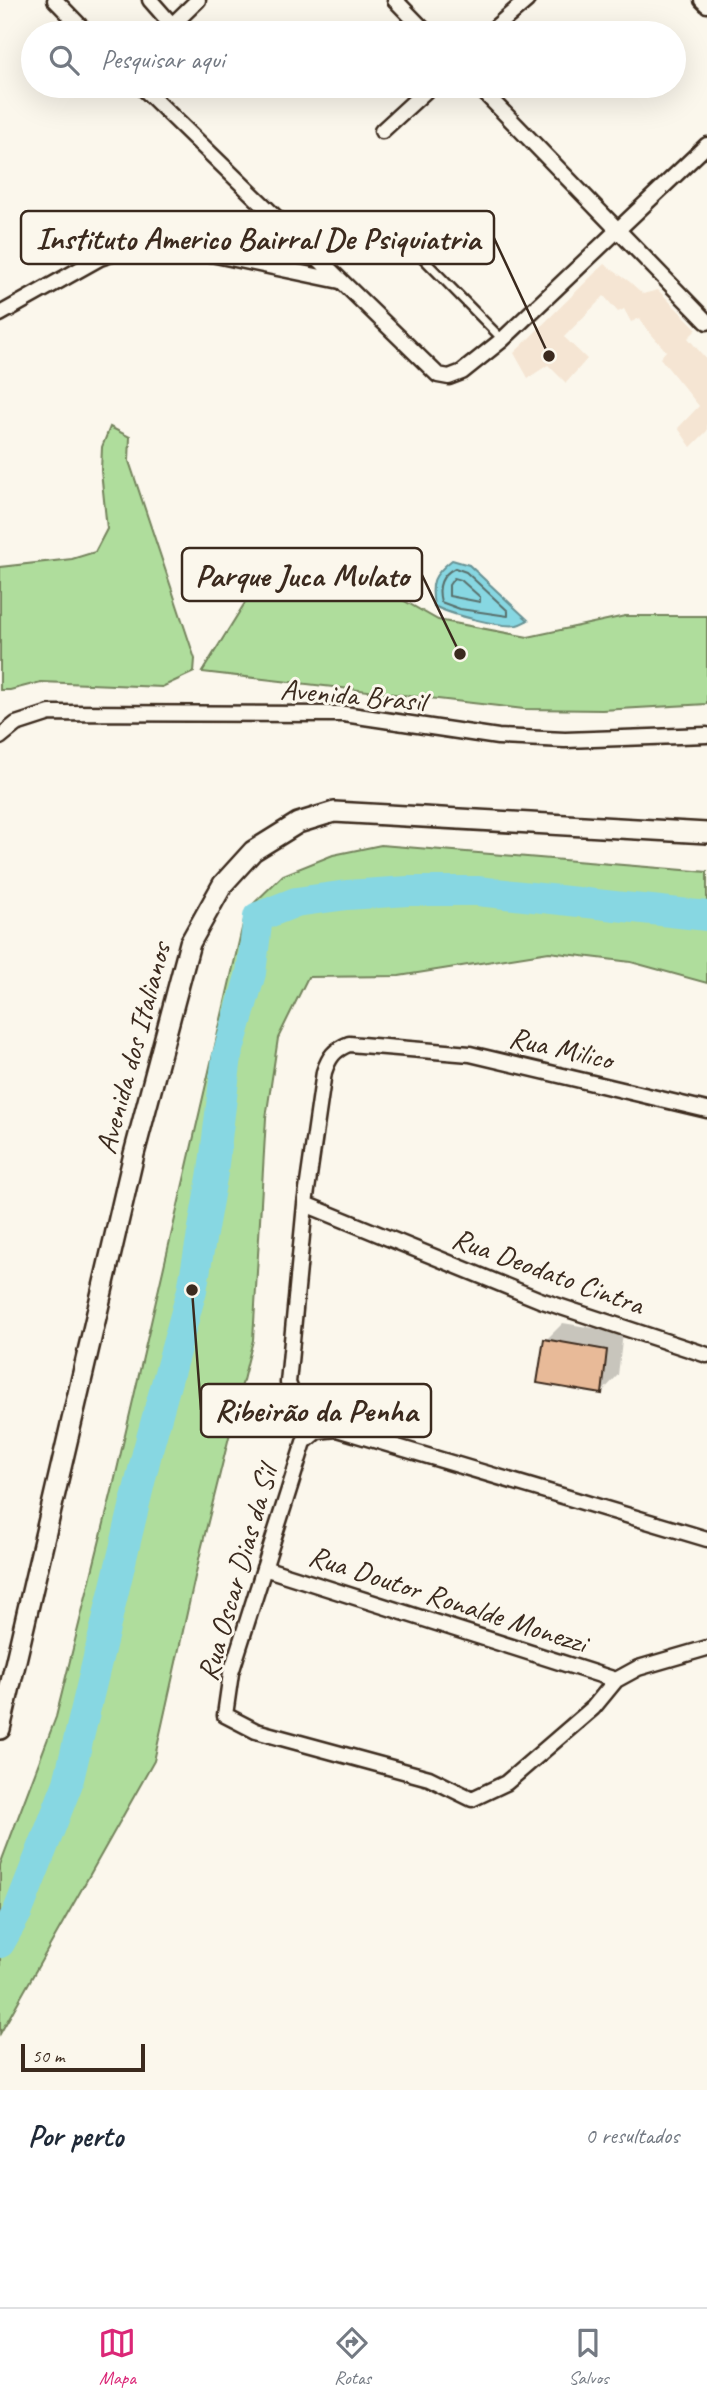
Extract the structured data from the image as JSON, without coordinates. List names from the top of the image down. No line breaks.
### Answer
{"streets":{"main road":["Avenida dos Italianos"],"street":["Avenida Brasil","Rua Milico","Rua Deodato Cintra","Rua Oscar Dias da Sil","Rua Doutor Ronalde Monezzi"]},"crossings":[["Rua Milico","Rua Deodato Cintra"],["Rua Milico","Rua Oscar Dias da Sil"],["Rua Oscar Dias da Sil","Rua Doutor Ronalde Monezzi"]],"places":["Instituto Americo Bairral De Psiquiatria","Parque Juca Mulato","Ribeirão da Penha"],"scale_bar":"50 m","page":{"search":"Pesquisar aqui","scale":"50 m","heading":["Por perto","0 resultados"],"nav":["Mapa","Rotas","Salvos"]}}
